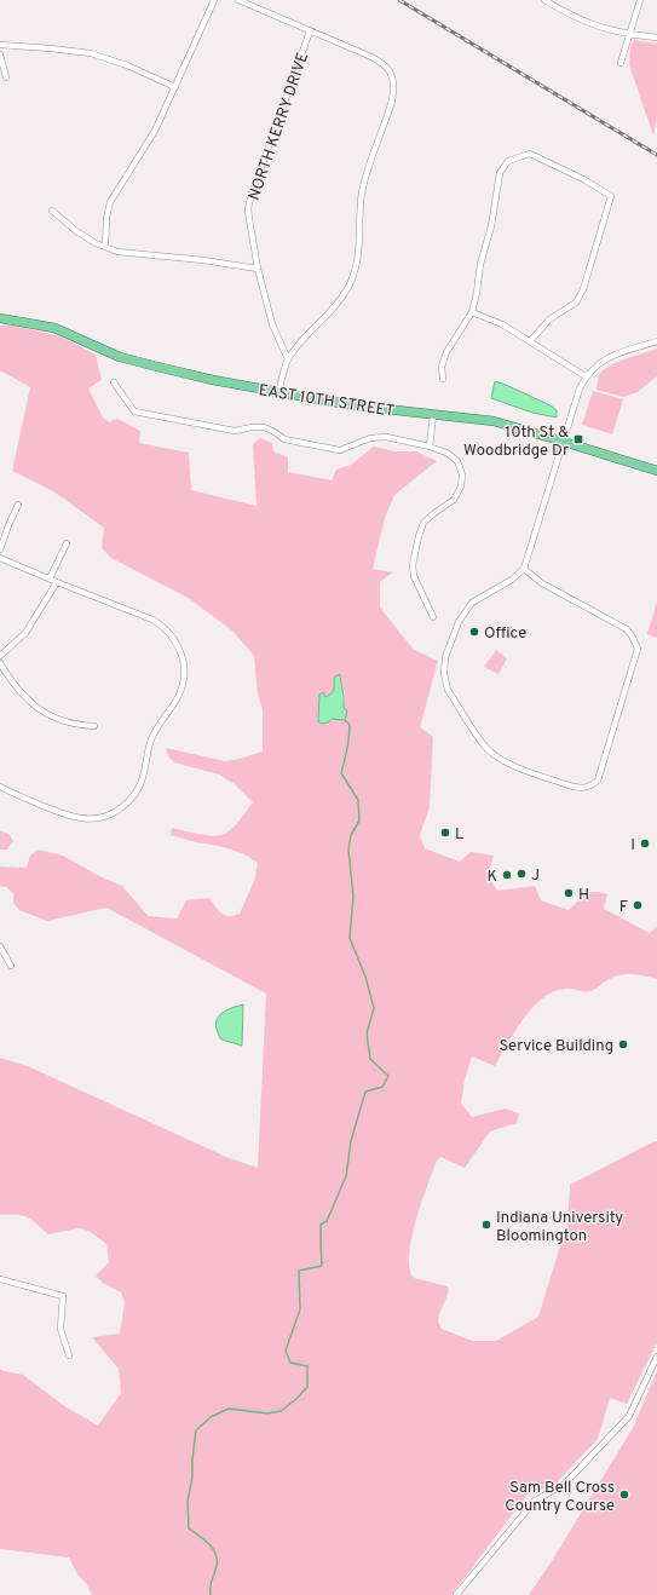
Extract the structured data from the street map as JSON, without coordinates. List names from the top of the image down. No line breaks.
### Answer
{"streets":{"main road":["EAST 10TH STREET"],"street":["NORTH KERRY DRIVE"]},"places":{"transit":["10th St & Woodbridge Dr"],"other":["Office","L","I","J","K","H","F","Service Building","Indiana University Bloomington","Sam Bell Cross Country Course"]}}
